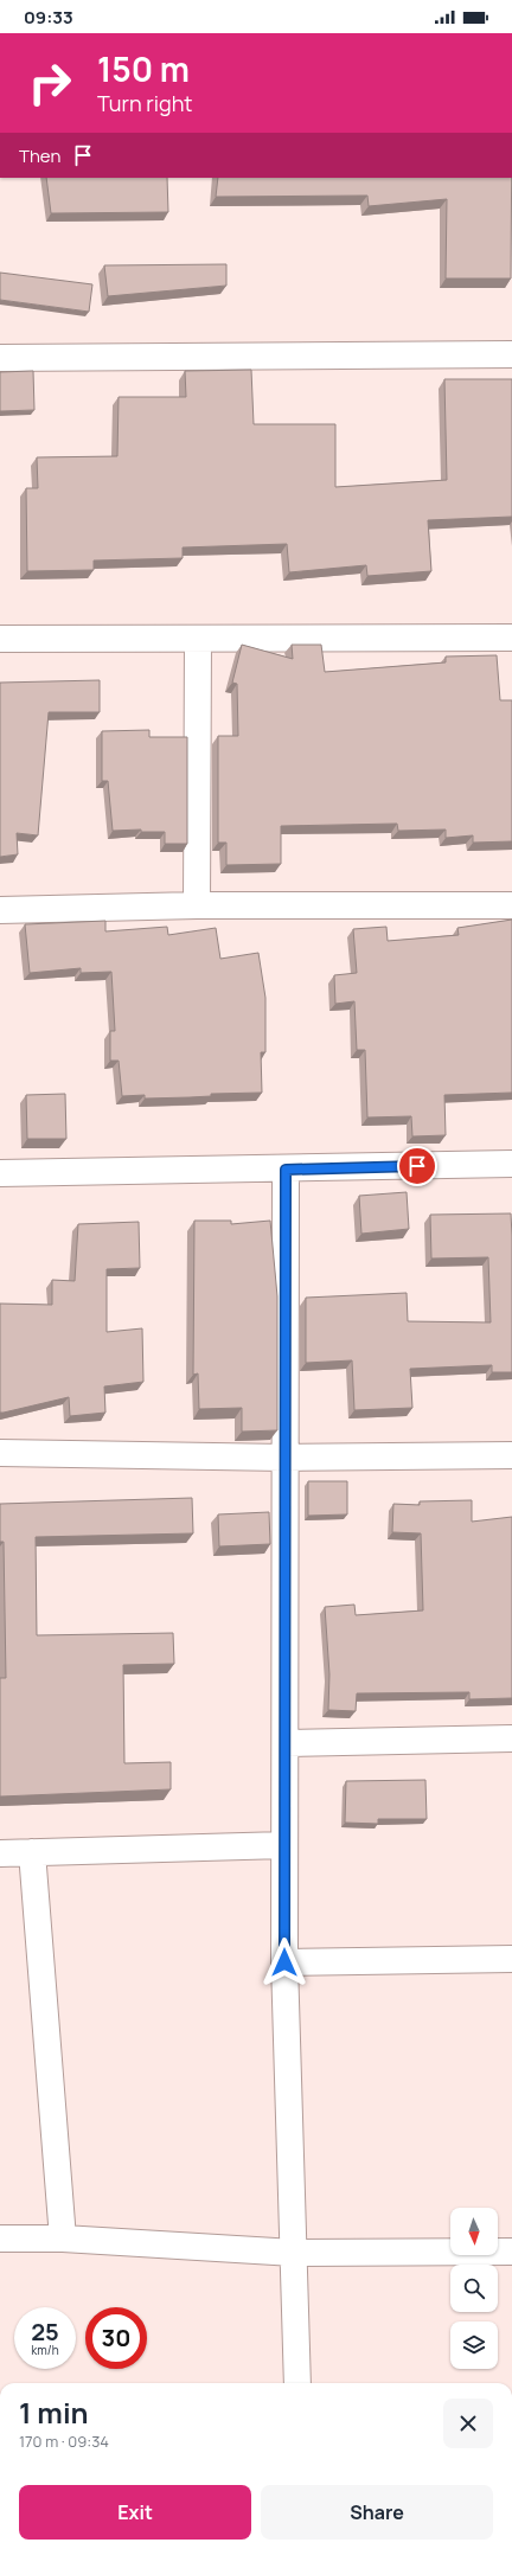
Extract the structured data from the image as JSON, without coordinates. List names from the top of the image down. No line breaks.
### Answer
{"north":"bottom","page":{"status":"09:33","turn":["150 m","Turn right"],"then":"Then","speed":"25 km/h","limit":"30","heading":["1 min","170 m · 09:34"],"buttons":["Exit","Share"]}}
